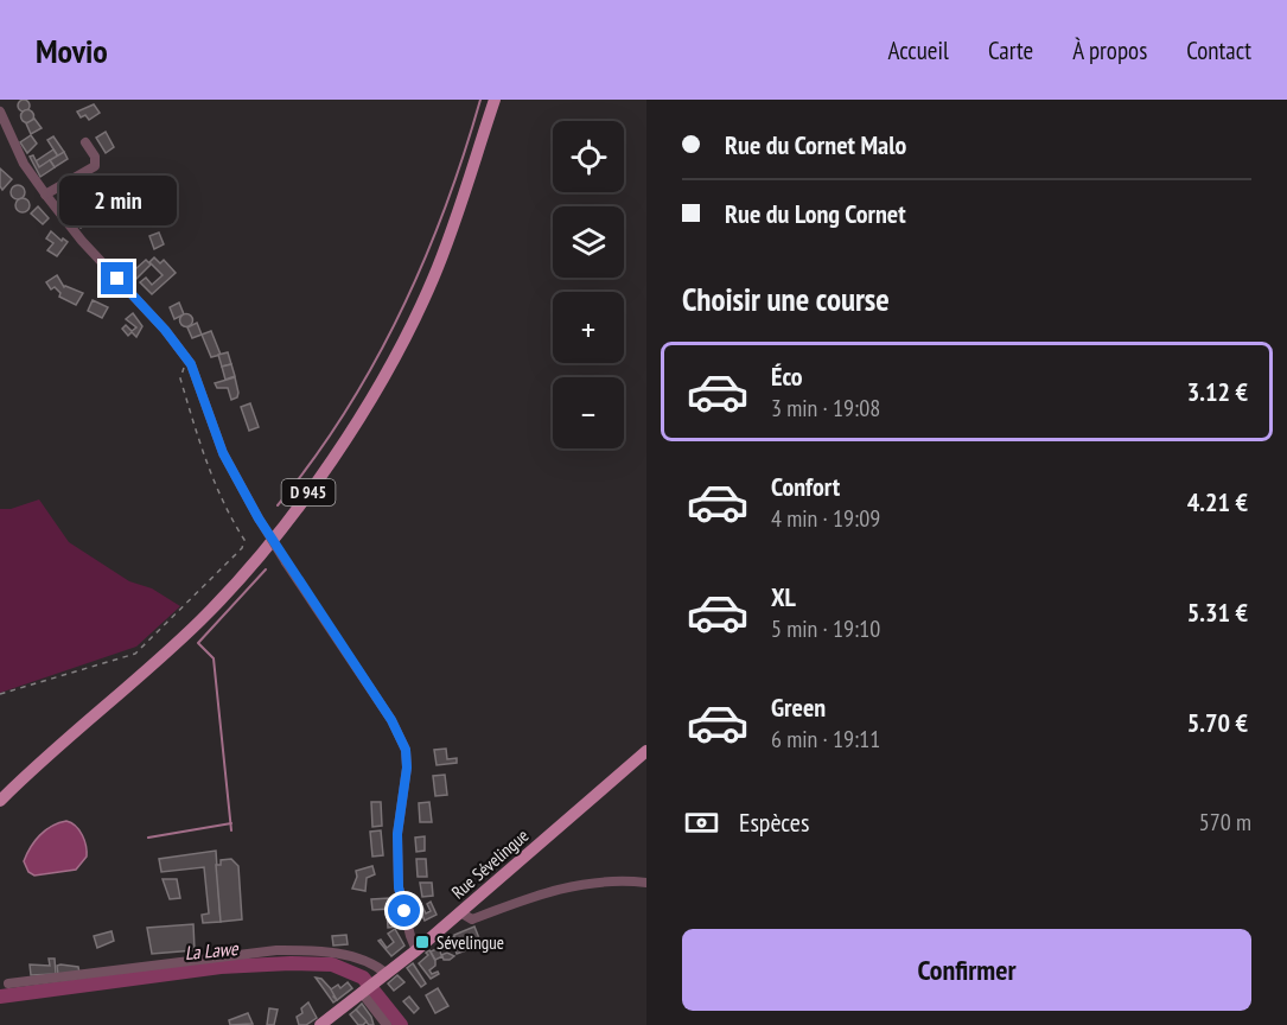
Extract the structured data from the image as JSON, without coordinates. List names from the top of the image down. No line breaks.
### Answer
{"streets":{"main road":["D 945","Rue Sévelingue"]},"water":["La Lawe"],"places":{"transit":["Sévelingue"]},"page":{"header":"Movio","nav":["Accueil","Carte","À propos","Contact"],"banner":["Rue du Cornet Malo","Rue du Long Cornet"],"map_buttons":["+","−"],"bubble":"2 min","heading":"Choisir une course","list":[{"name":"Éco","note":"3 min · 19:08","value":"3.12 €"},{"name":"Confort","note":"4 min · 19:09","value":"4.21 €"},{"name":"XL","note":"5 min · 19:10","value":"5.31 €"},{"name":"Green","note":"6 min · 19:11","value":"5.70 €"}],"pay":["Espèces","570 m"],"buttons":"Confirmer"}}
